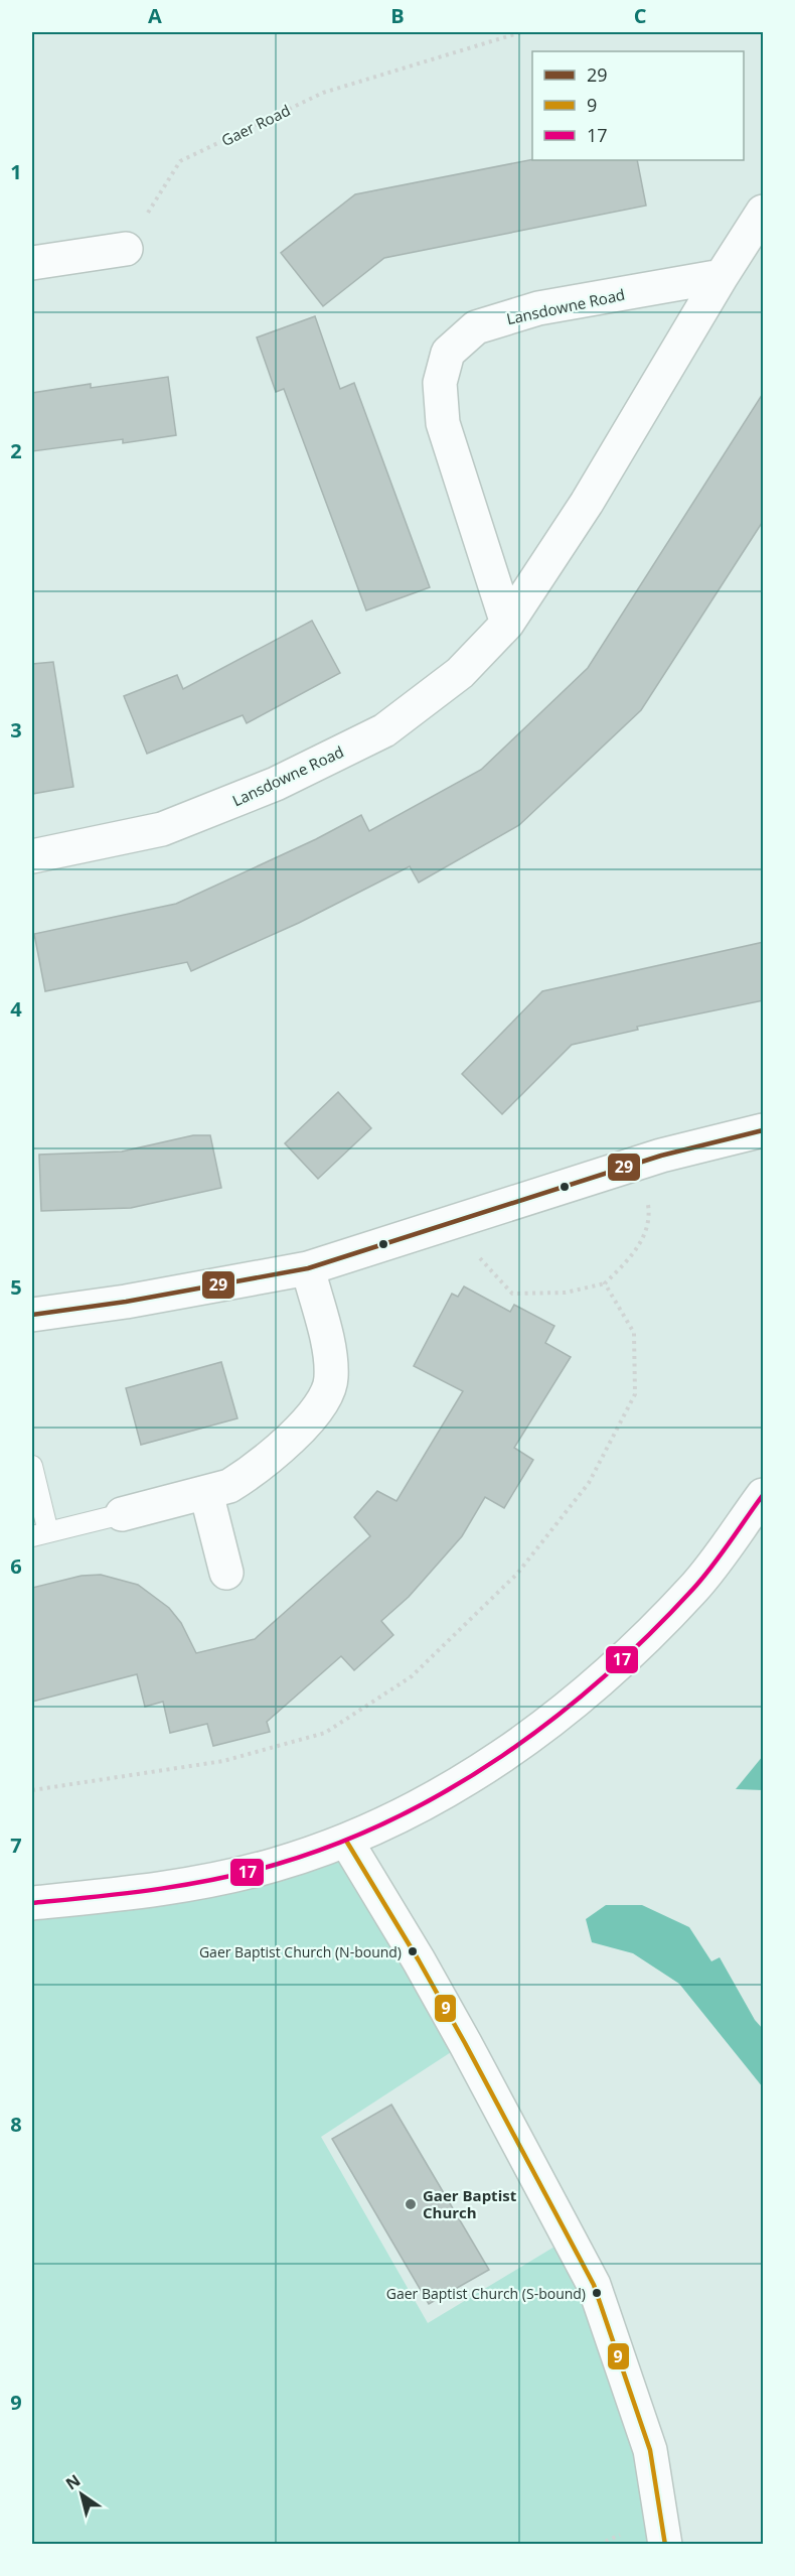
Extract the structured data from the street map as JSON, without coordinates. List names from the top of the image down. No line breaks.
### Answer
{"streets":{"street":["Lansdowne Road"],"path":["Gaer Road"]},"places":["Gaer Baptist Church (N-bound)","Gaer Baptist Church","Gaer Baptist Church (S-bound)"],"lines":["transit line 29","transit line 17","transit line 9"],"legend":["29","9","17"],"north":"top left","grid":{"columns":["A","B","C"],"rows":["1","2","3","4","5","6","7","8","9"]}}
